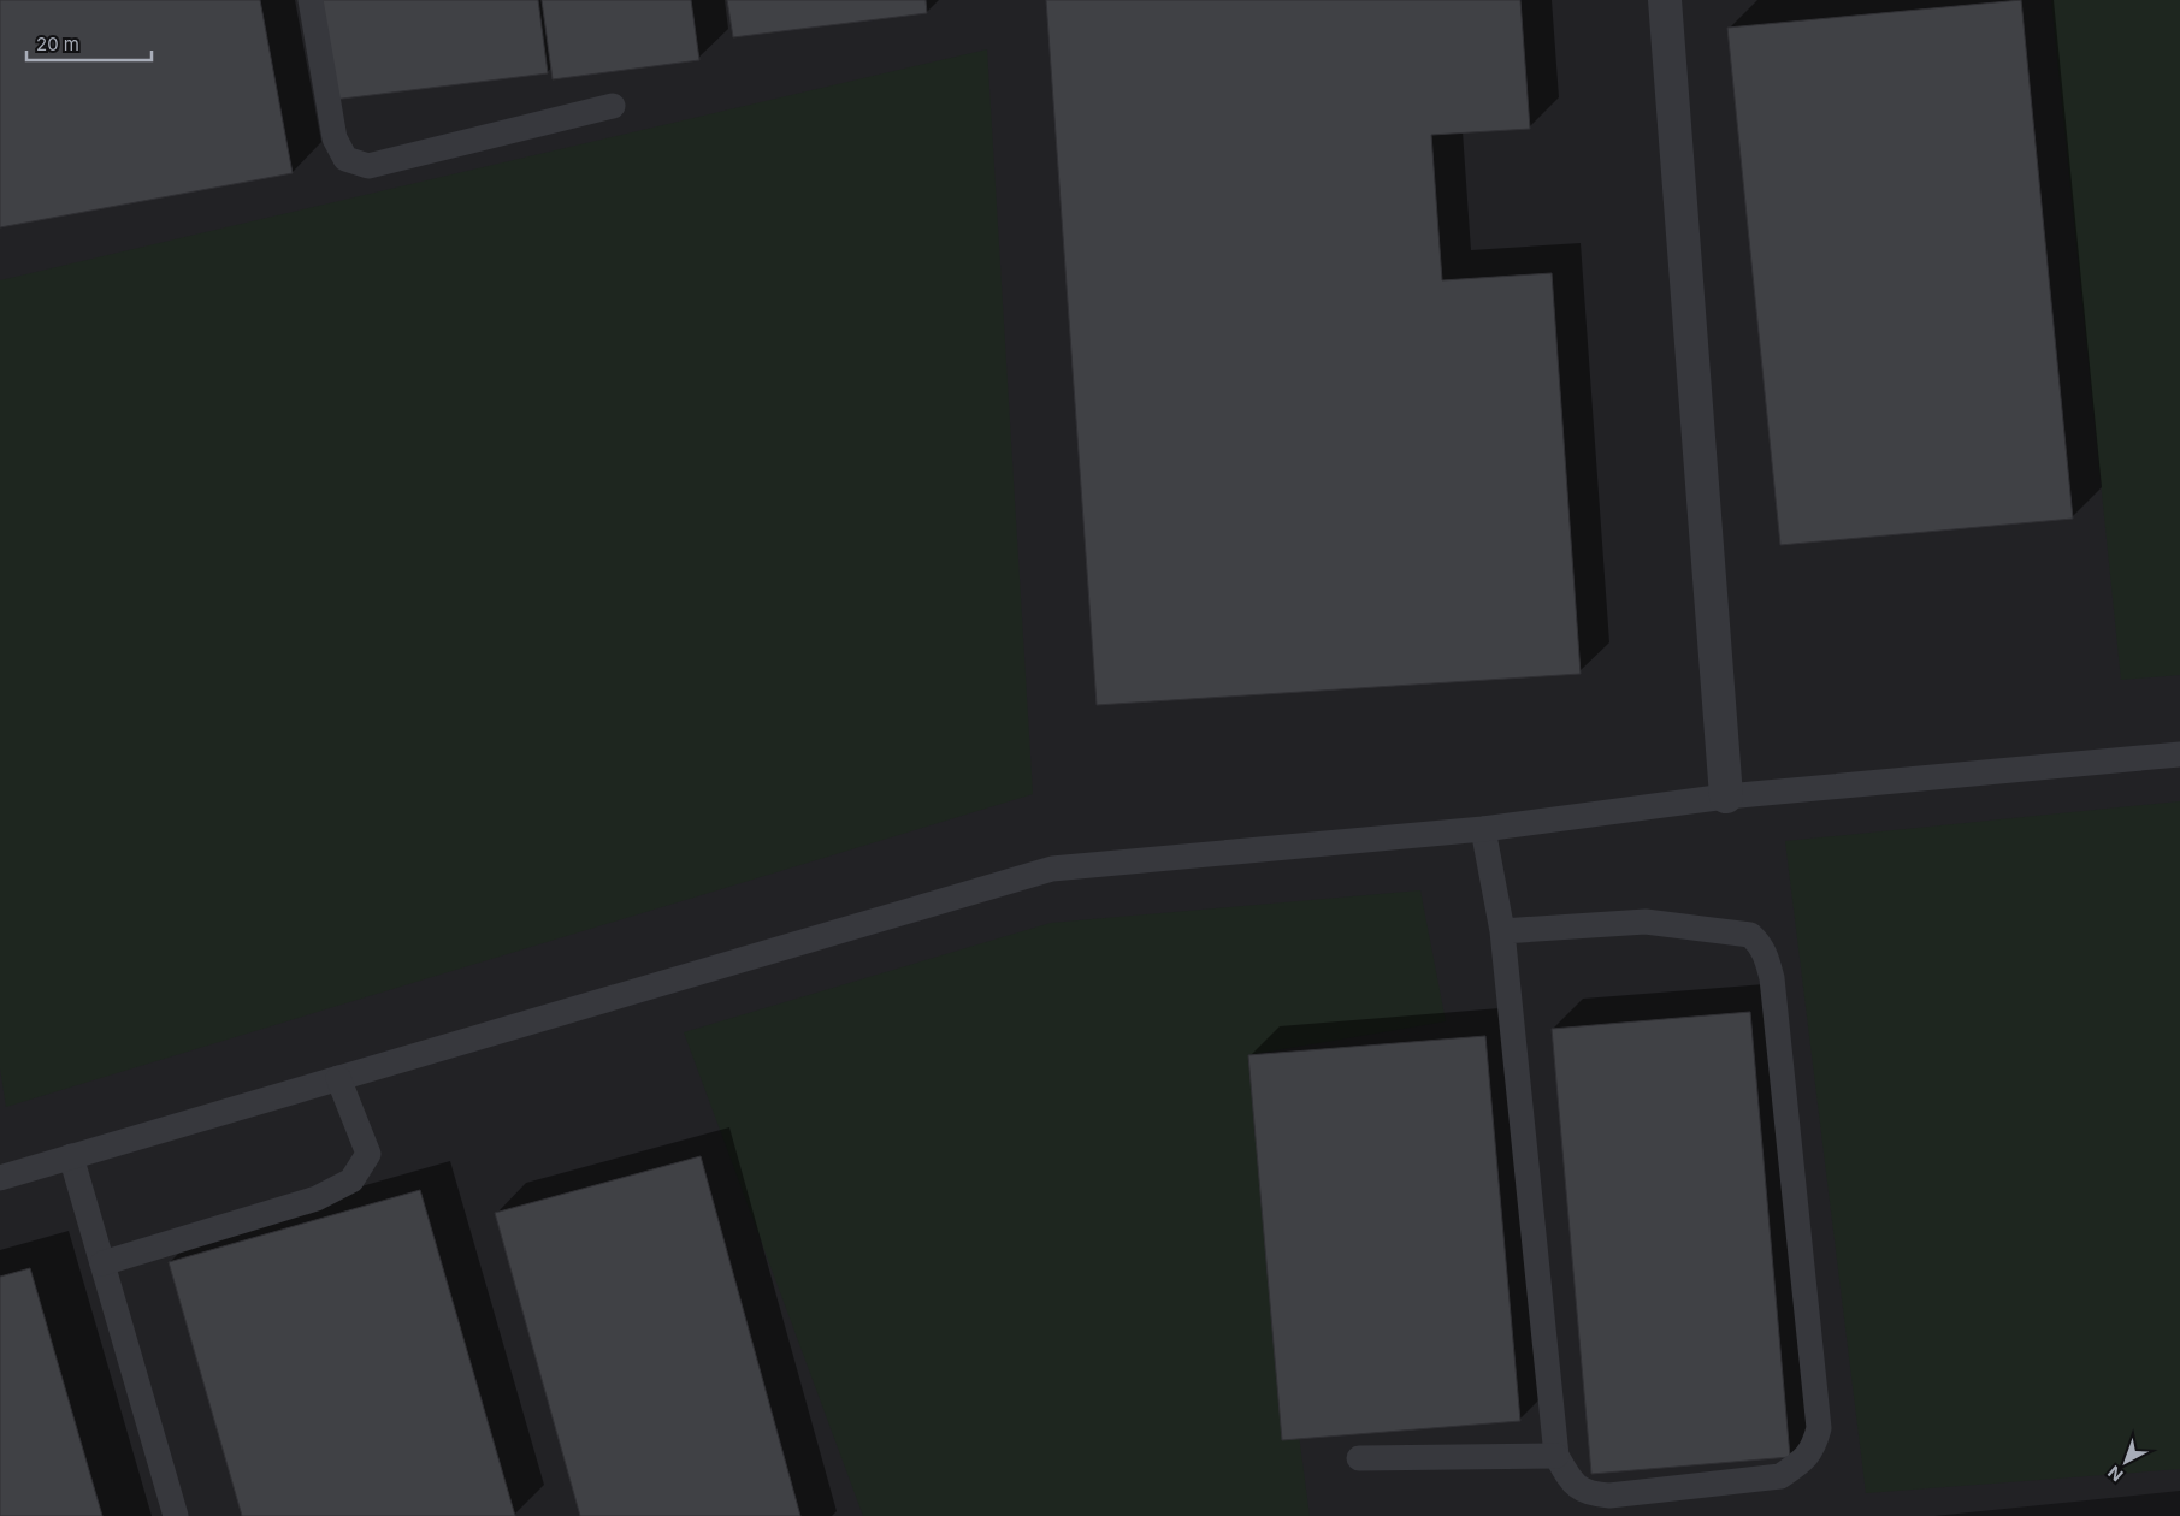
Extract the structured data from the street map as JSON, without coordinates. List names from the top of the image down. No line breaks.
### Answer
{"scale_bar":"20 m","north":"bottom left"}
